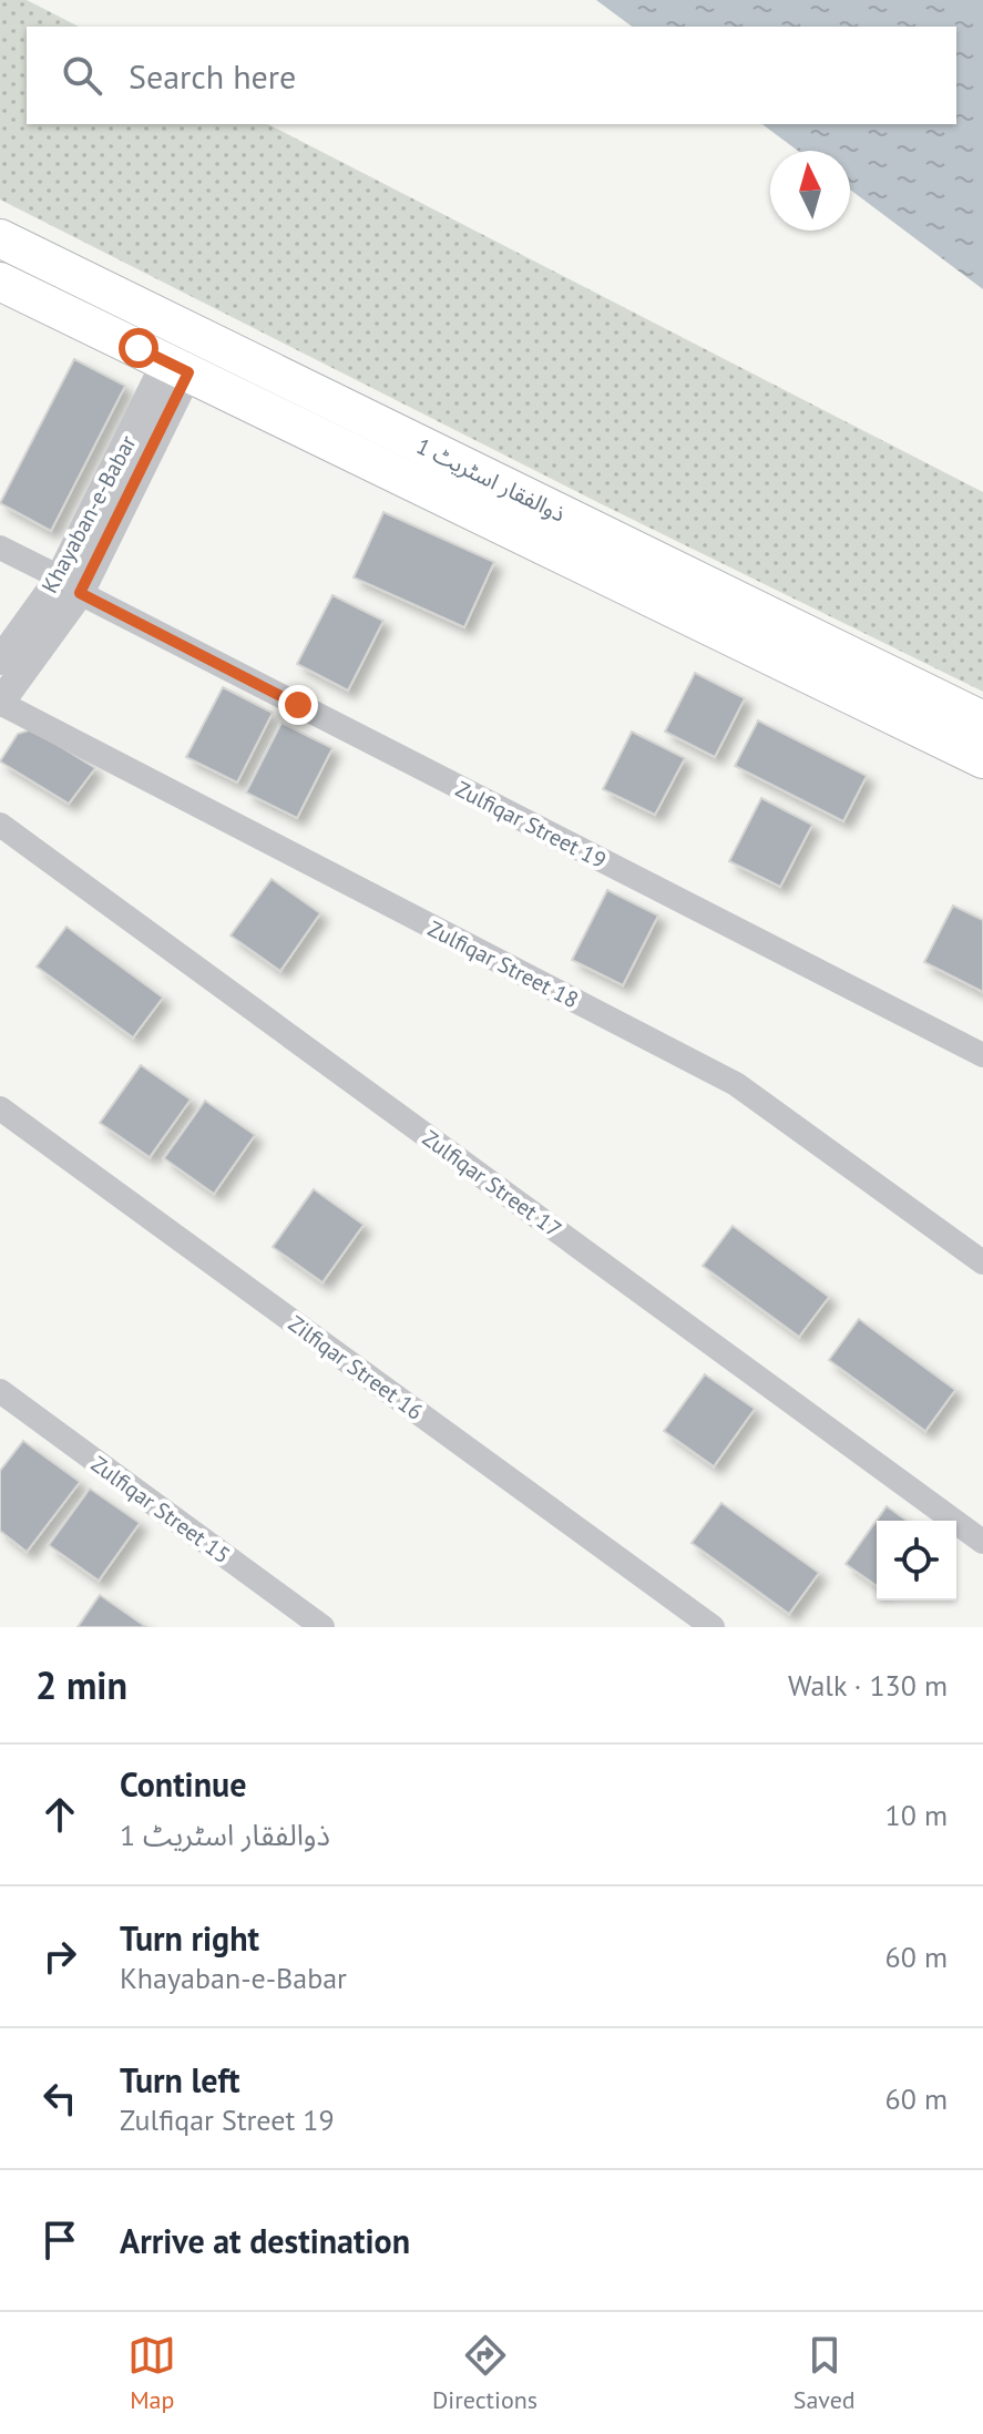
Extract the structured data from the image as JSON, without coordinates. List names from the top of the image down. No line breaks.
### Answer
{"streets":{"main road":["ذوالفقار اسٹریٹ 1"],"street":["Khayaban-e-Babar","Zulfiqar Street 19","Zulfiqar Street 18","Zulfiqar Street 17","Zilfiqar Street 16","Zulfiqar Street 15"]},"crossings":[["ذوالفقار اسٹریٹ 1","Khayaban-e-Babar"],["Khayaban-e-Babar","Zulfiqar Street 19"],["Khayaban-e-Babar","Zulfiqar Street 18"]],"north":"top","page":{"search":"Search here","heading":["2 min","Walk · 130 m"],"list":[["Continue","ذوالفقار اسٹریٹ 1","10 m"],["Turn right","Khayaban-e-Babar","60 m"],["Turn left","Zulfiqar Street 19","60 m"],"Arrive at destination"],"nav":["Map","Directions","Saved"]}}
